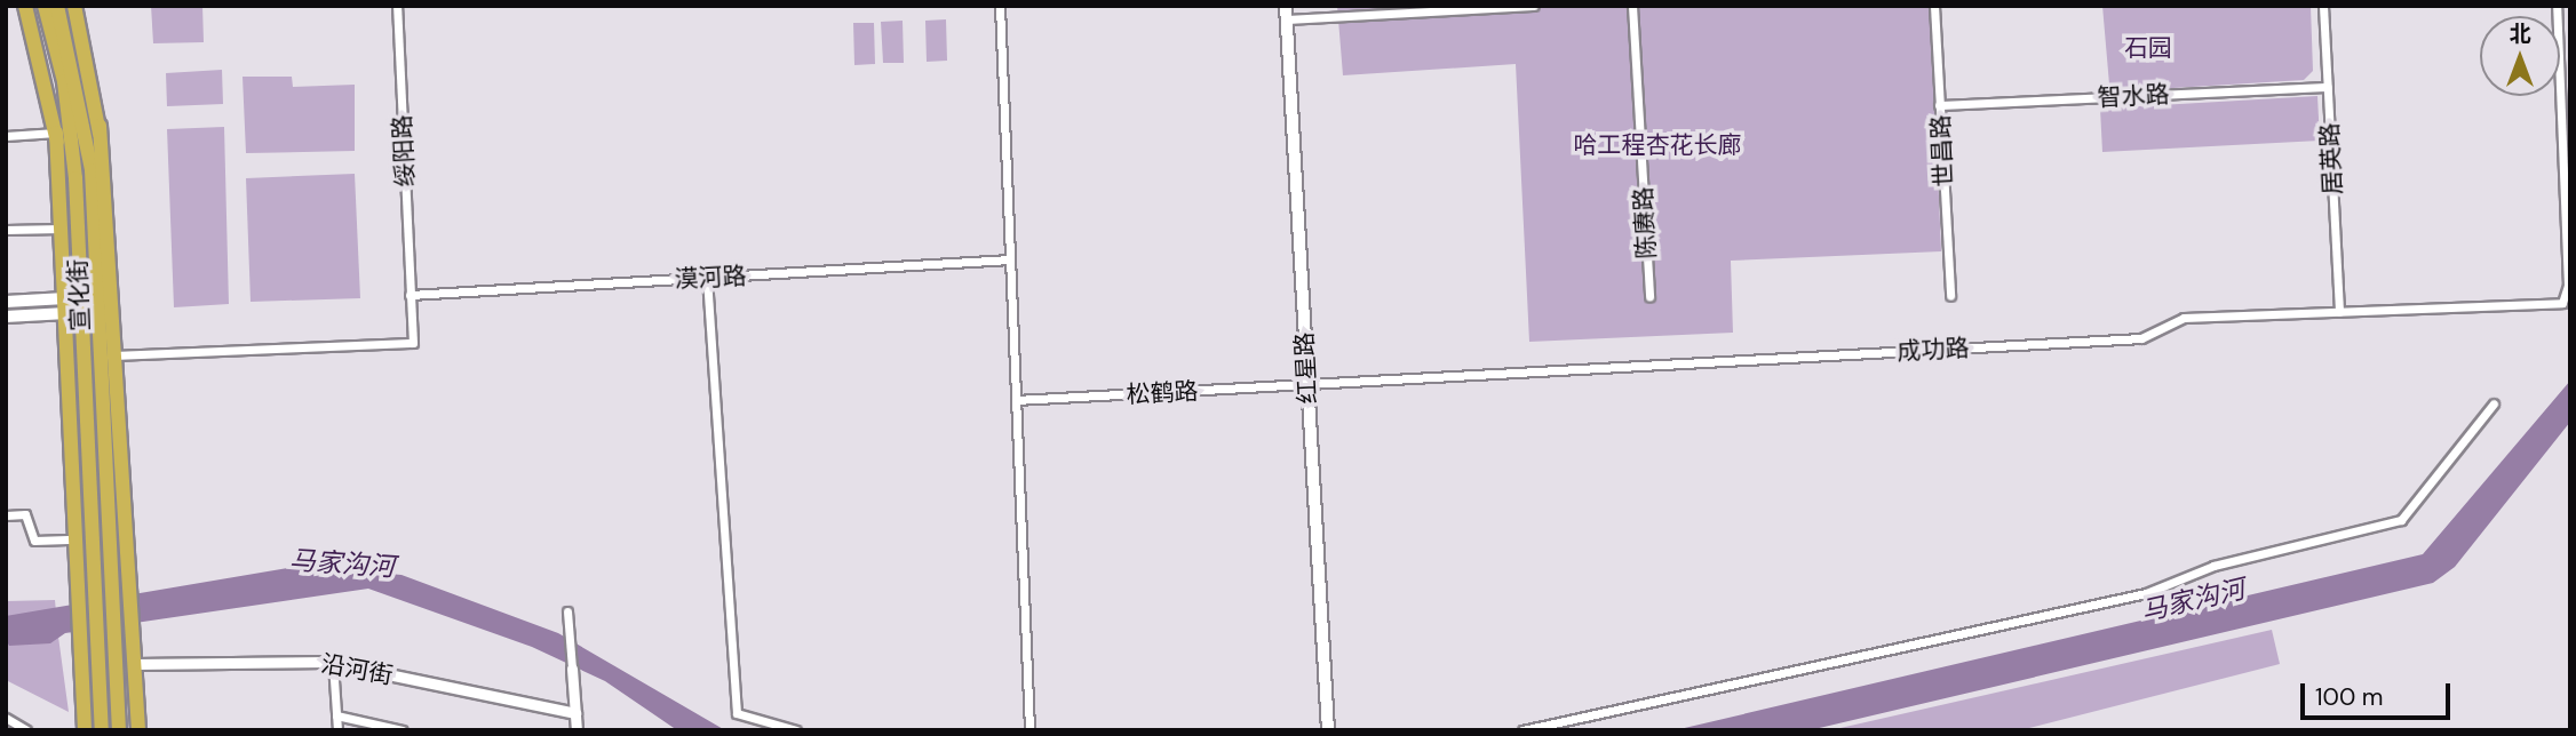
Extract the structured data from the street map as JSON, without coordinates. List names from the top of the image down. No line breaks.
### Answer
{"streets":{"highway":["宣化街"],"main road":["红星路"],"street":["智水路","绥阳路","世昌路","居英路","陈赓路","漠河路","成功路","松鹤路","沿河街"]},"crossings":[["智水路","世昌路"],["智水路","居英路"],["绥阳路","漠河路"],["绥阳路","宣化街"],["居英路","成功路"],["宣化街","沿河街"],["成功路","红星路"],["成功路","松鹤路"],["红星路","松鹤路"]],"water":["马家沟河"],"parks":["石园","哈工程杏花长廊"],"scale_bar":"100 m","north":"top"}
